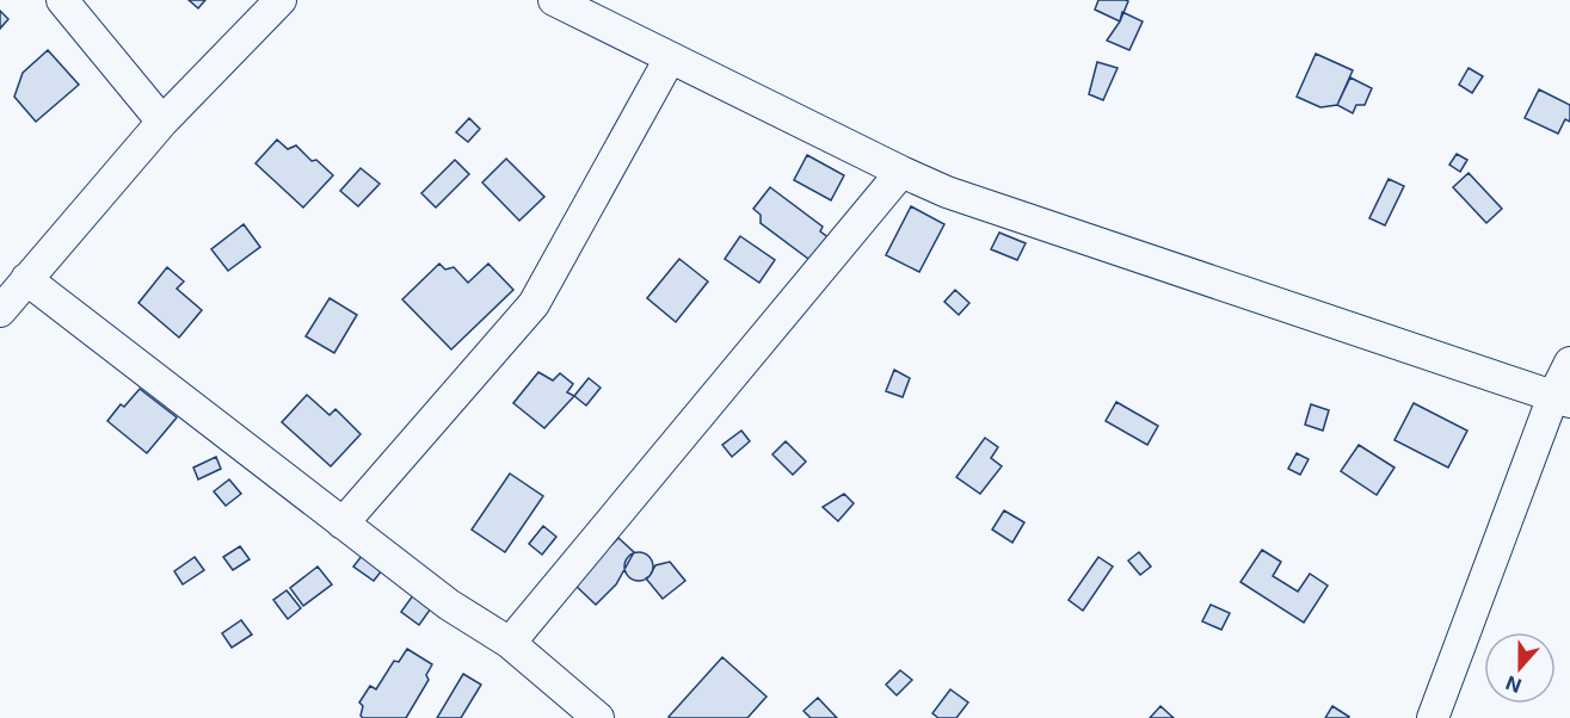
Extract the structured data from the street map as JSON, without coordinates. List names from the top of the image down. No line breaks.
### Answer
{"north":"bottom"}
